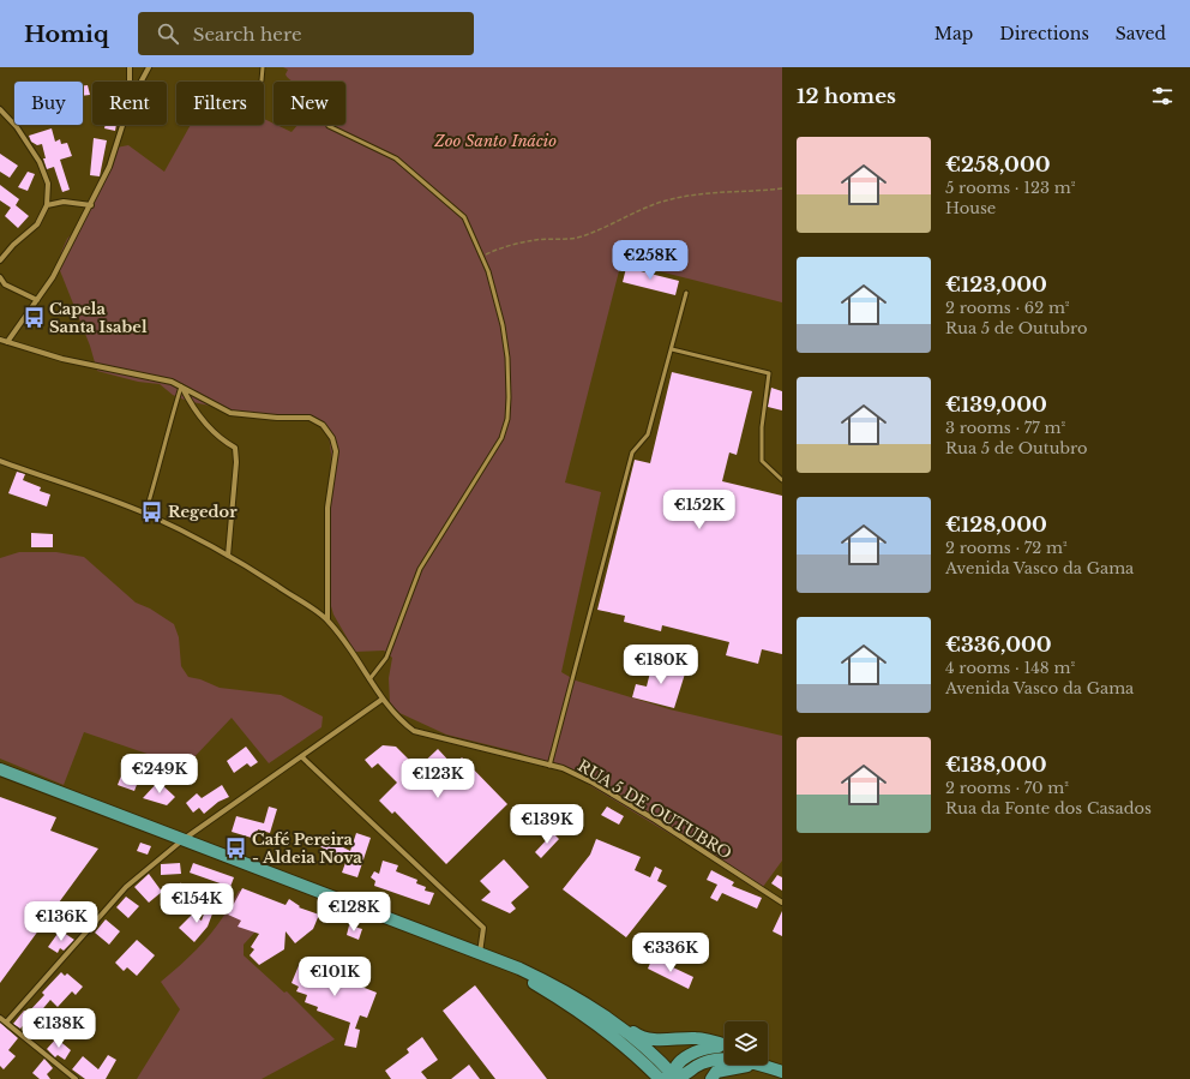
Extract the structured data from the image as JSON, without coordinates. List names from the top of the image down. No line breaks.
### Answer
{"streets":{"street":["RUA 5 DE OUTUBRO"]},"parks":["Zoo Santo Inácio"],"places":{"bus stop":["Capela Santa Isabel","Regedor","Café Pereira - Aldeia Nova"]},"page":{"header":"Homiq","search":"Search here","nav":["Map","Directions","Saved"],"heading":"12 homes","chip":["Buy","Rent","Filters","New"],"list":[{"name":"€258,000","note":"5 rooms · 123 m² · House"},{"name":"€123,000","note":"2 rooms · 62 m² · Rua 5 de Outubro"},{"name":"€139,000","note":"3 rooms · 77 m² · Rua 5 de Outubro"},{"name":"€128,000","note":"2 rooms · 72 m² · Avenida Vasco da Gama"},{"name":"€336,000","note":"4 rooms · 148 m² · Avenida Vasco da Gama"},{"name":"€138,000","note":"2 rooms · 70 m² · Rua da Fonte dos Casados"}],"price":["€258K","€152K","€180K","€249K","€123K","€139K","€154K","€128K","€136K","€336K","€101K","€138K"]}}
